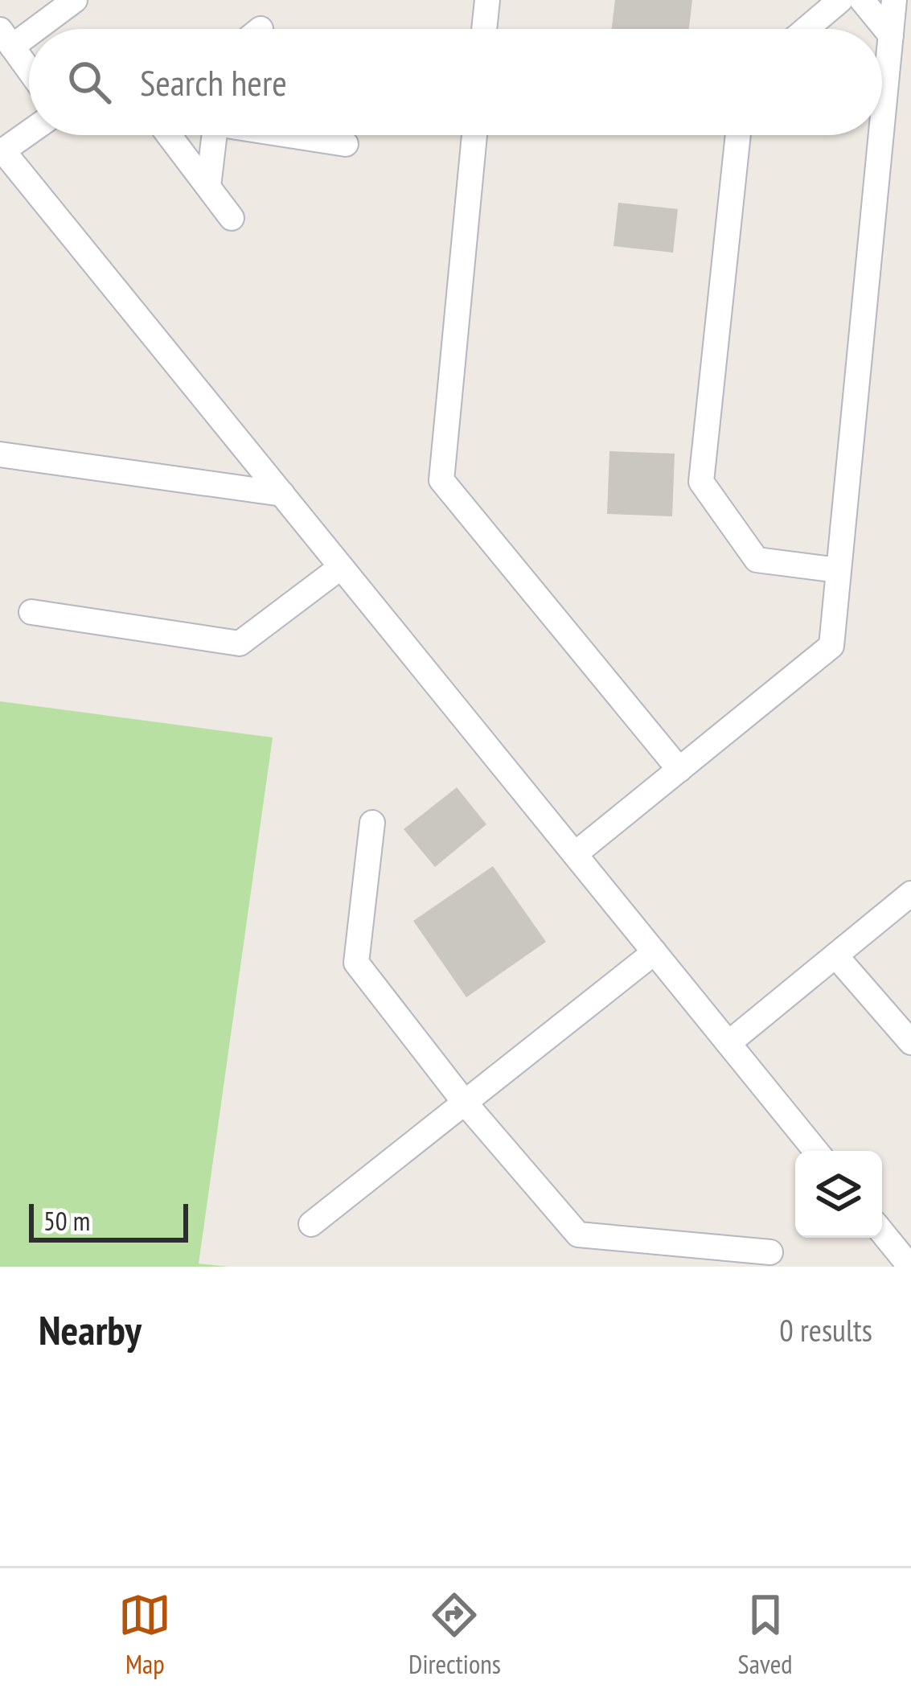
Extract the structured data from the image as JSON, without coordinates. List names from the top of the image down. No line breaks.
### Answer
{"scale_bar":"50 m","page":{"search":"Search here","scale":"50 m","heading":["Nearby","0 results"],"nav":["Map","Directions","Saved"]}}
